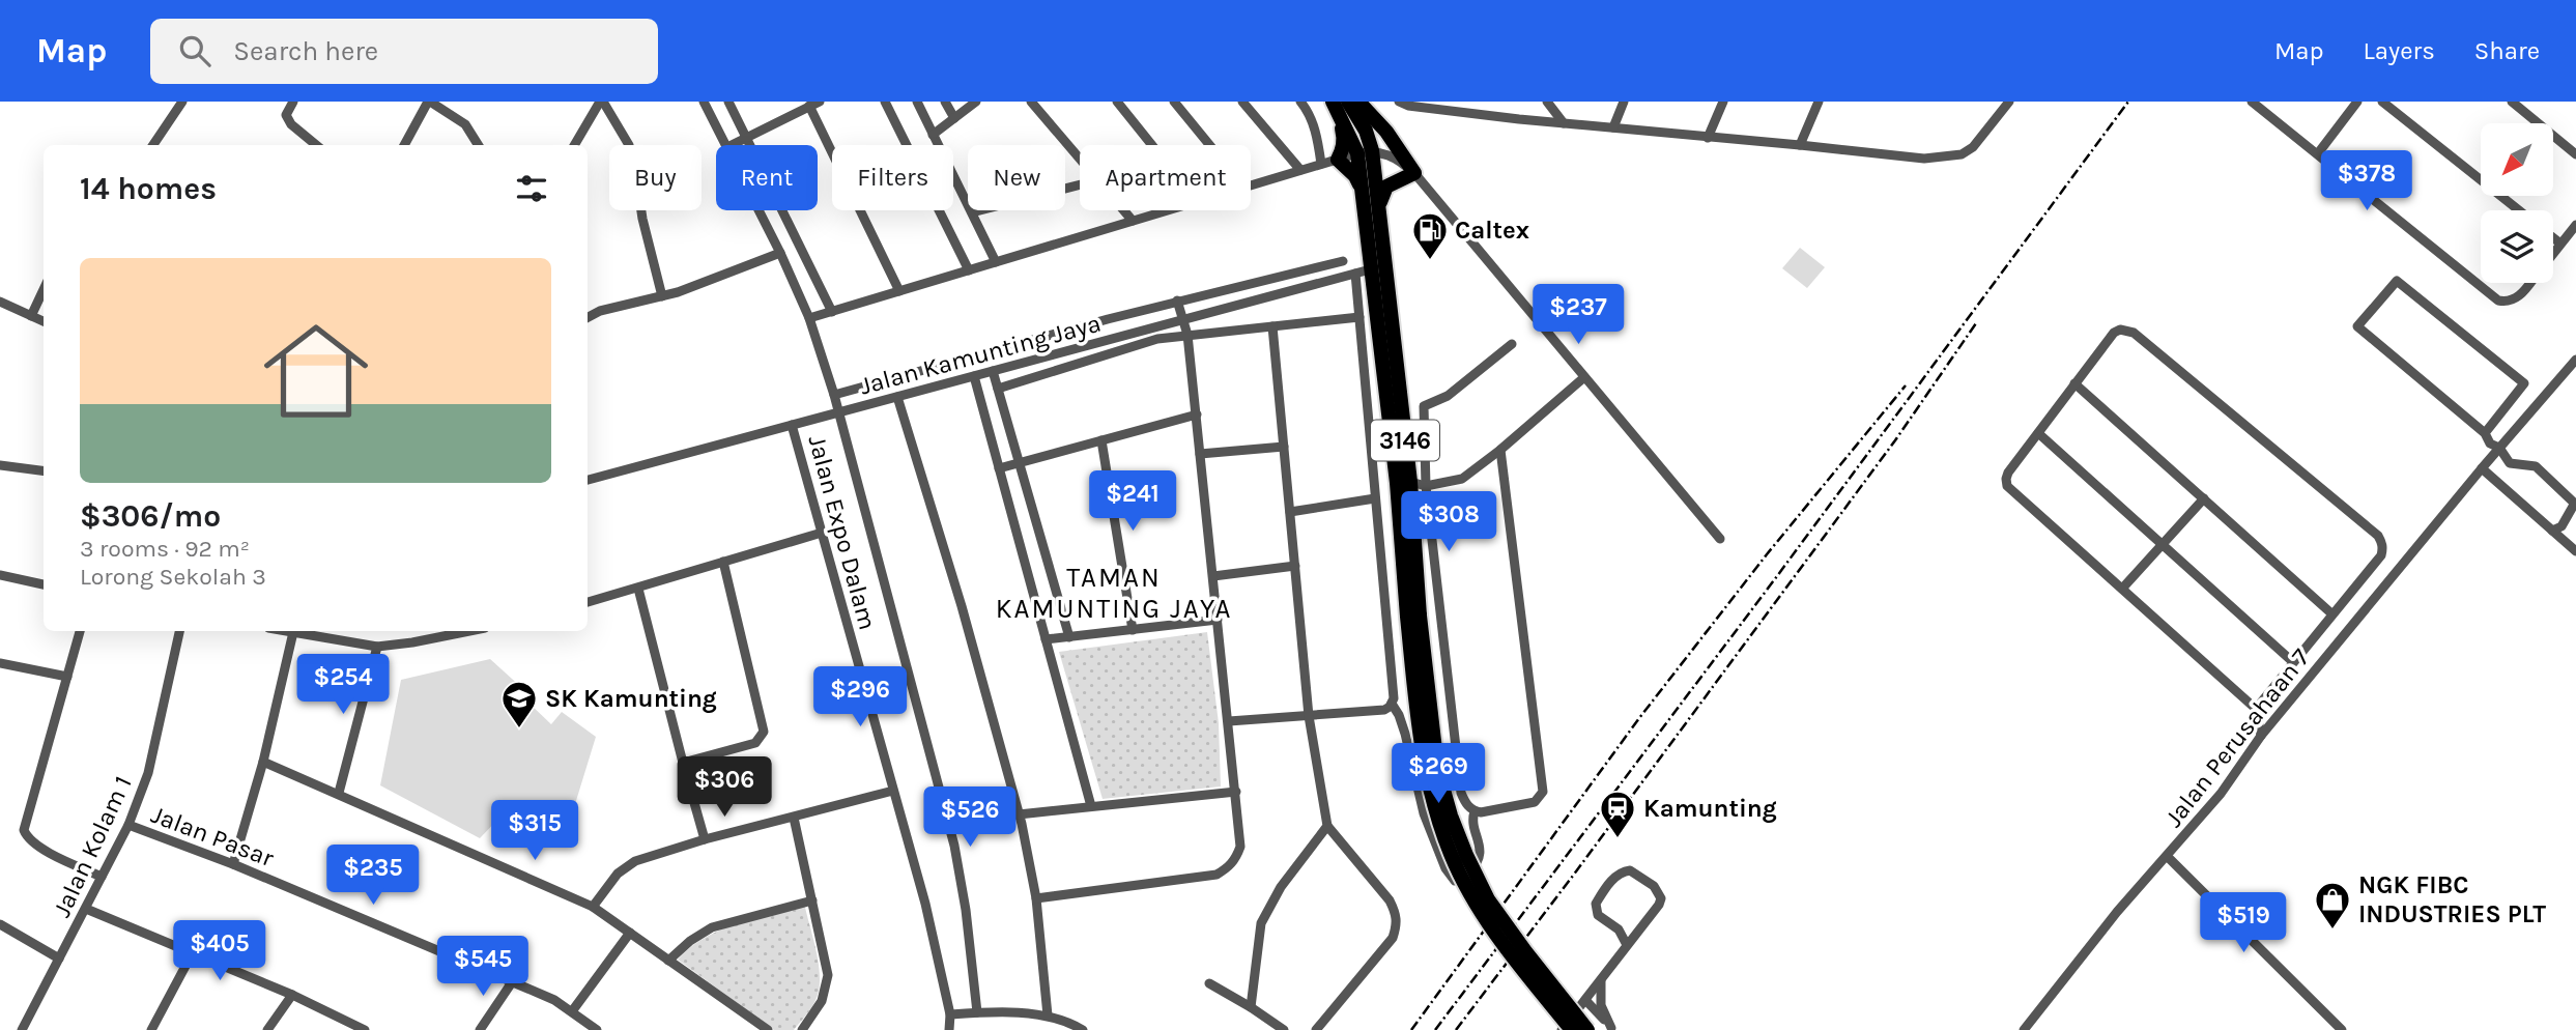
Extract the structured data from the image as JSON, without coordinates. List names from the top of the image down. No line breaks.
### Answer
{"streets":{"main road":["3146"],"street":["Jalan Kamunting Jaya","Jalan Expo Dalam","Jalan Perusahaan 7","Jalan Pasar","Jalan Kolam 1"]},"crossings":[["Jalan Kamunting Jaya","3146"],["Jalan Kamunting Jaya","Jalan Expo Dalam"],["Jalan Pasar","Jalan Kolam 1"]],"districts":["TAMAN KAMUNTING JAYA"],"places":{"fuel station":["Caltex"],"school or university":["SK Kamunting"],"station":["Kamunting"],"shop":["NGK FIBC INDUSTRIES PLT"]},"north":"bottom left","page":{"header":"Map","search":"Search here","nav":["Map","Layers","Share"],"chip":["Buy","Rent","Filters","New","Apartment"],"heading":"14 homes","price":["$378","$237","$241","$308","$254","$296","$269","$306","$526","$315","$235","$519","$405","$545"],"list":[{"name":"$306/mo","note":"3 rooms · 92 m² · Lorong Sekolah 3"}]}}
